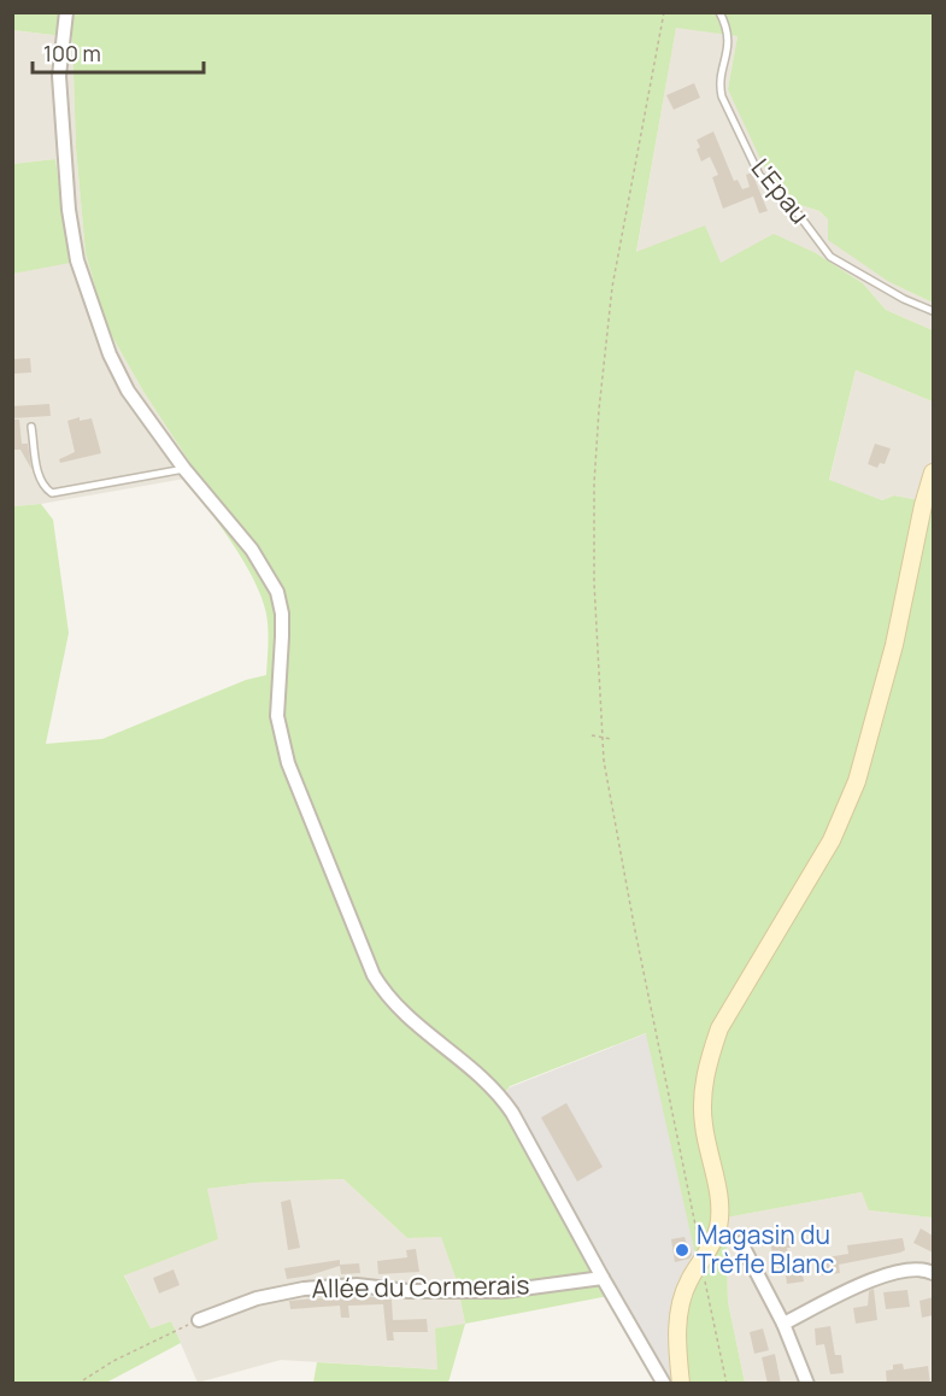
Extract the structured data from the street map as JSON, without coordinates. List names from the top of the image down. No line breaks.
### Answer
{"streets":{"street":["Allée du Cormerais"],"lane":["L'Epau"]},"places":["Magasin du Trèfle Blanc"],"scale_bar":"100 m"}
